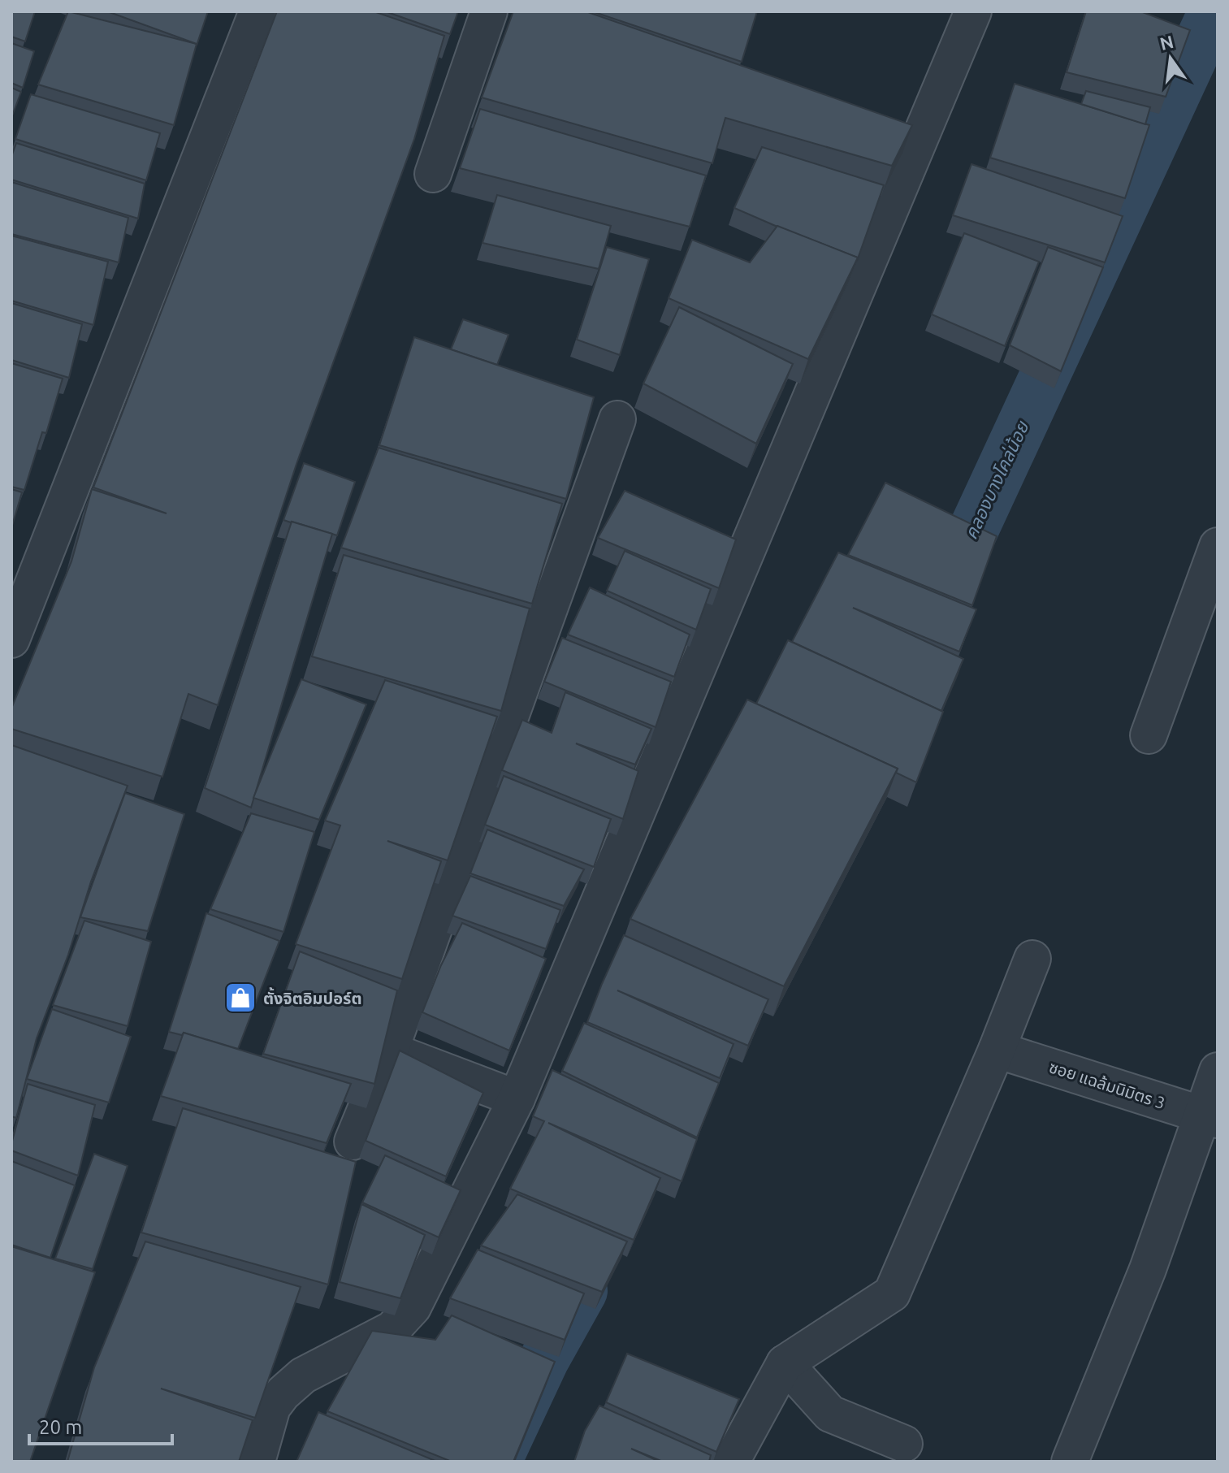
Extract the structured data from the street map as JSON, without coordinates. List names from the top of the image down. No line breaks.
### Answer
{"streets":{"street":["ซอย แฉล้มนิมิตร 3"]},"water":["คลองบางโคล่น้อย"],"places":{"shop":["ตั้งจิตอิมปอร์ต"]},"scale_bar":"20 m","north":"top"}
